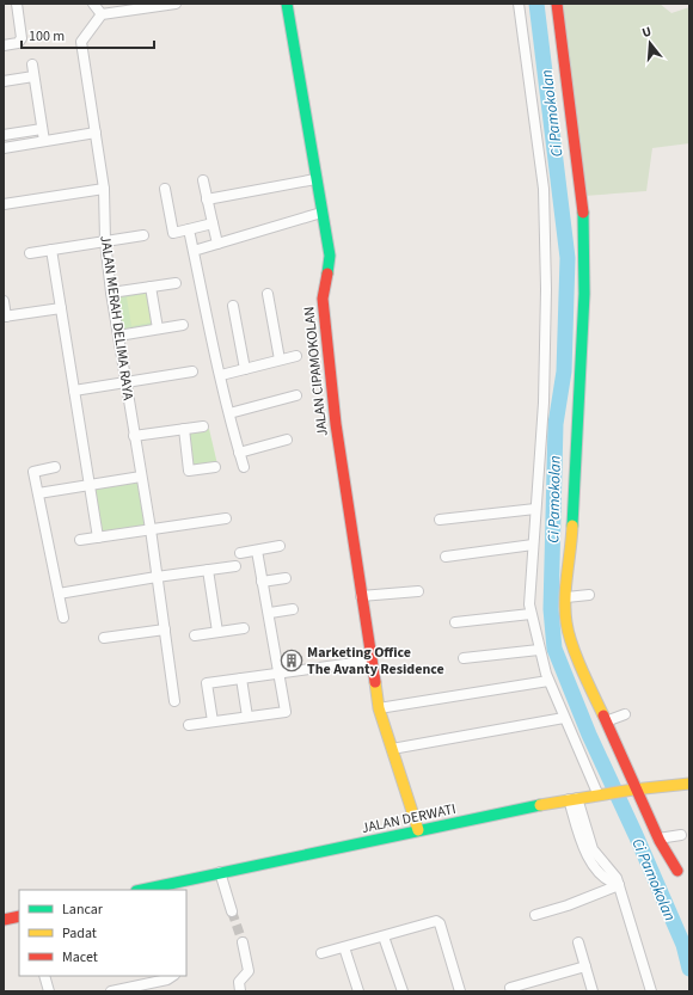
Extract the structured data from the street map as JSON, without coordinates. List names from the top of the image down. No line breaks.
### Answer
{"streets":{"street":["JALAN MERAH DELIMA RAYA","JALAN CIPAMOKOLAN","JALAN DERWATI"]},"crossings":[["JALAN CIPAMOKOLAN","JALAN DERWATI"]],"water":["Ci Pamokolan"],"places":{"building":["Marketing Office The Avanty Residence"]},"legend":["Lancar","Padat","Macet"],"scale_bar":"100 m","north":"top"}
